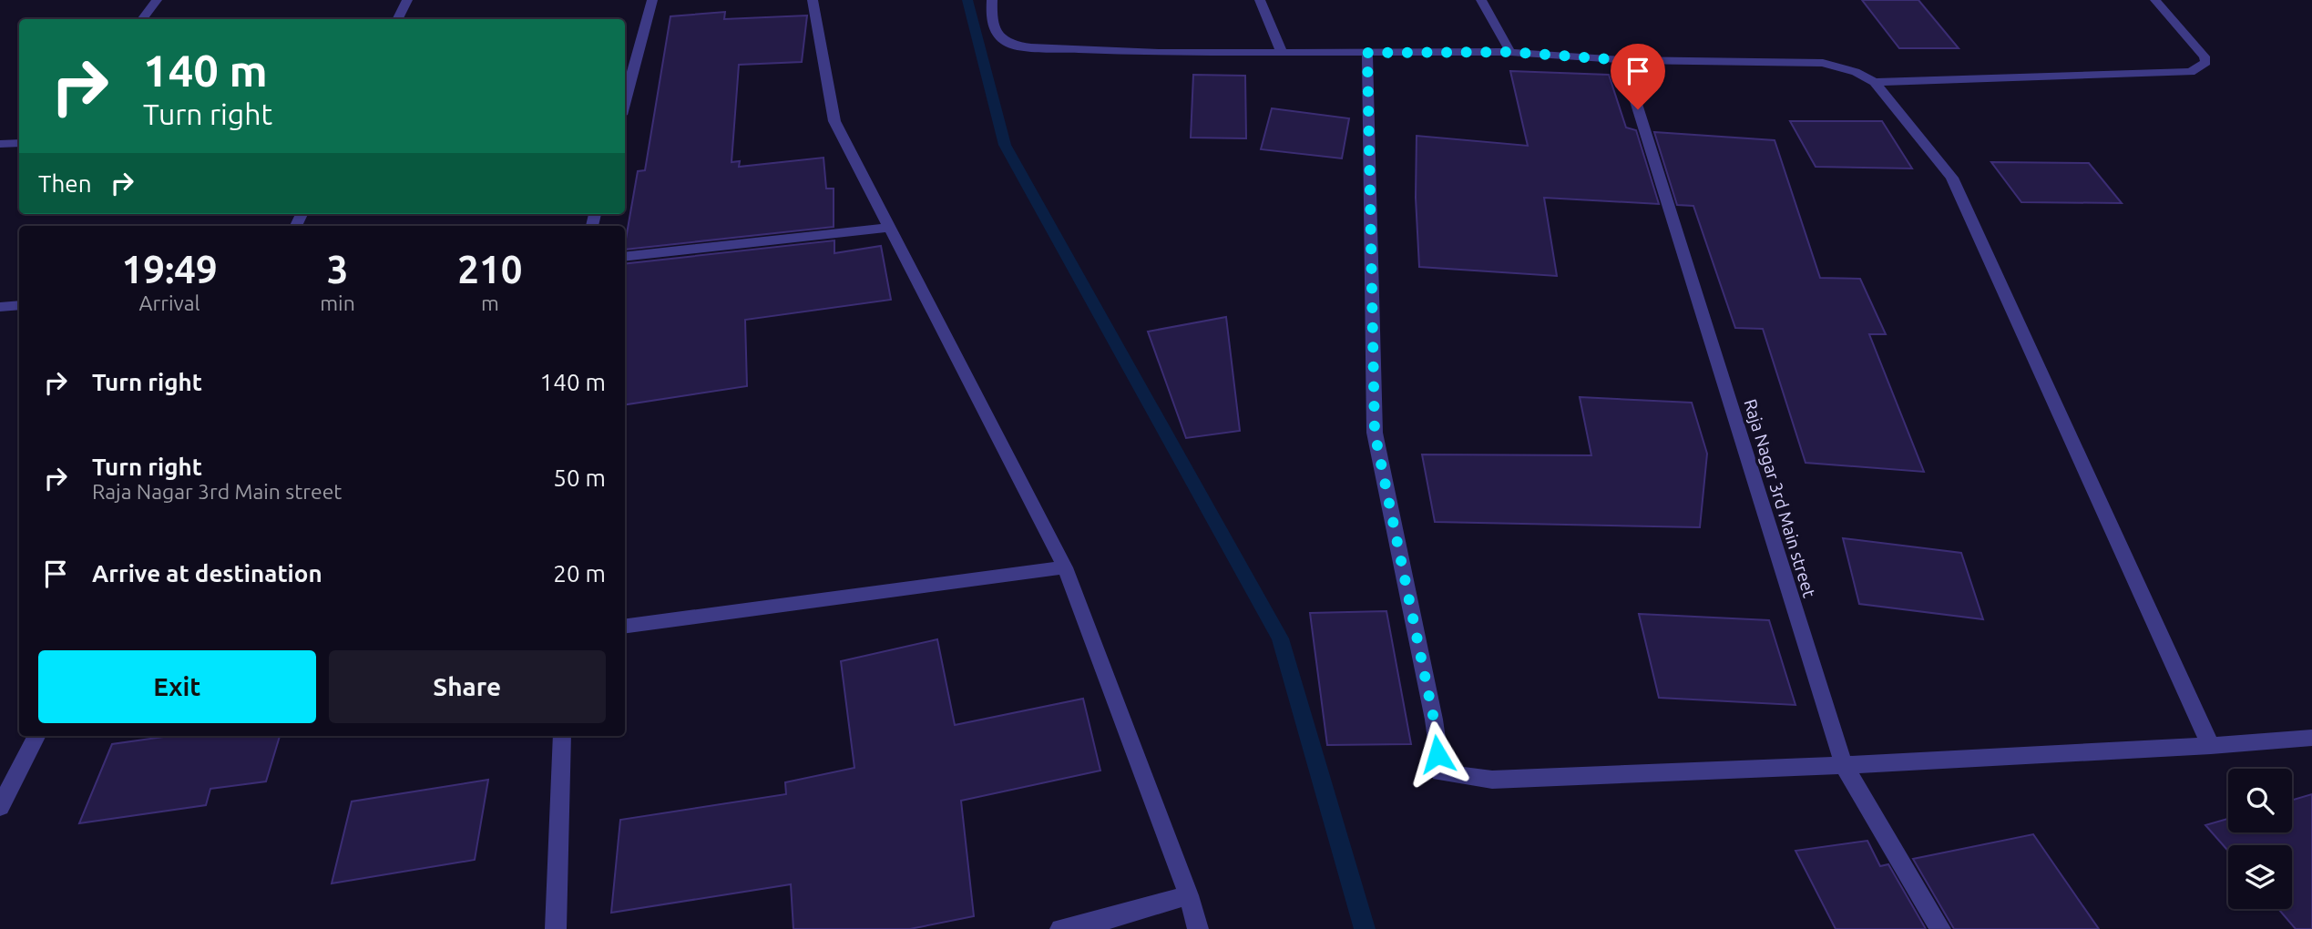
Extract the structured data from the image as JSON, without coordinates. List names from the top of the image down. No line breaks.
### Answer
{"streets":{"street":["Raja Nagar 3rd Main street"]},"page":{"turn":["140 m","Turn right"],"then":"Then","eta":["19:49","Arrival","3","min","210","m"],"list":[{"name":"Turn right","value":"140 m"},{"name":"Turn right","note":"Raja Nagar 3rd Main street","value":"50 m"},{"name":"Arrive at destination","value":"20 m"}],"buttons":["Exit","Share"]}}
